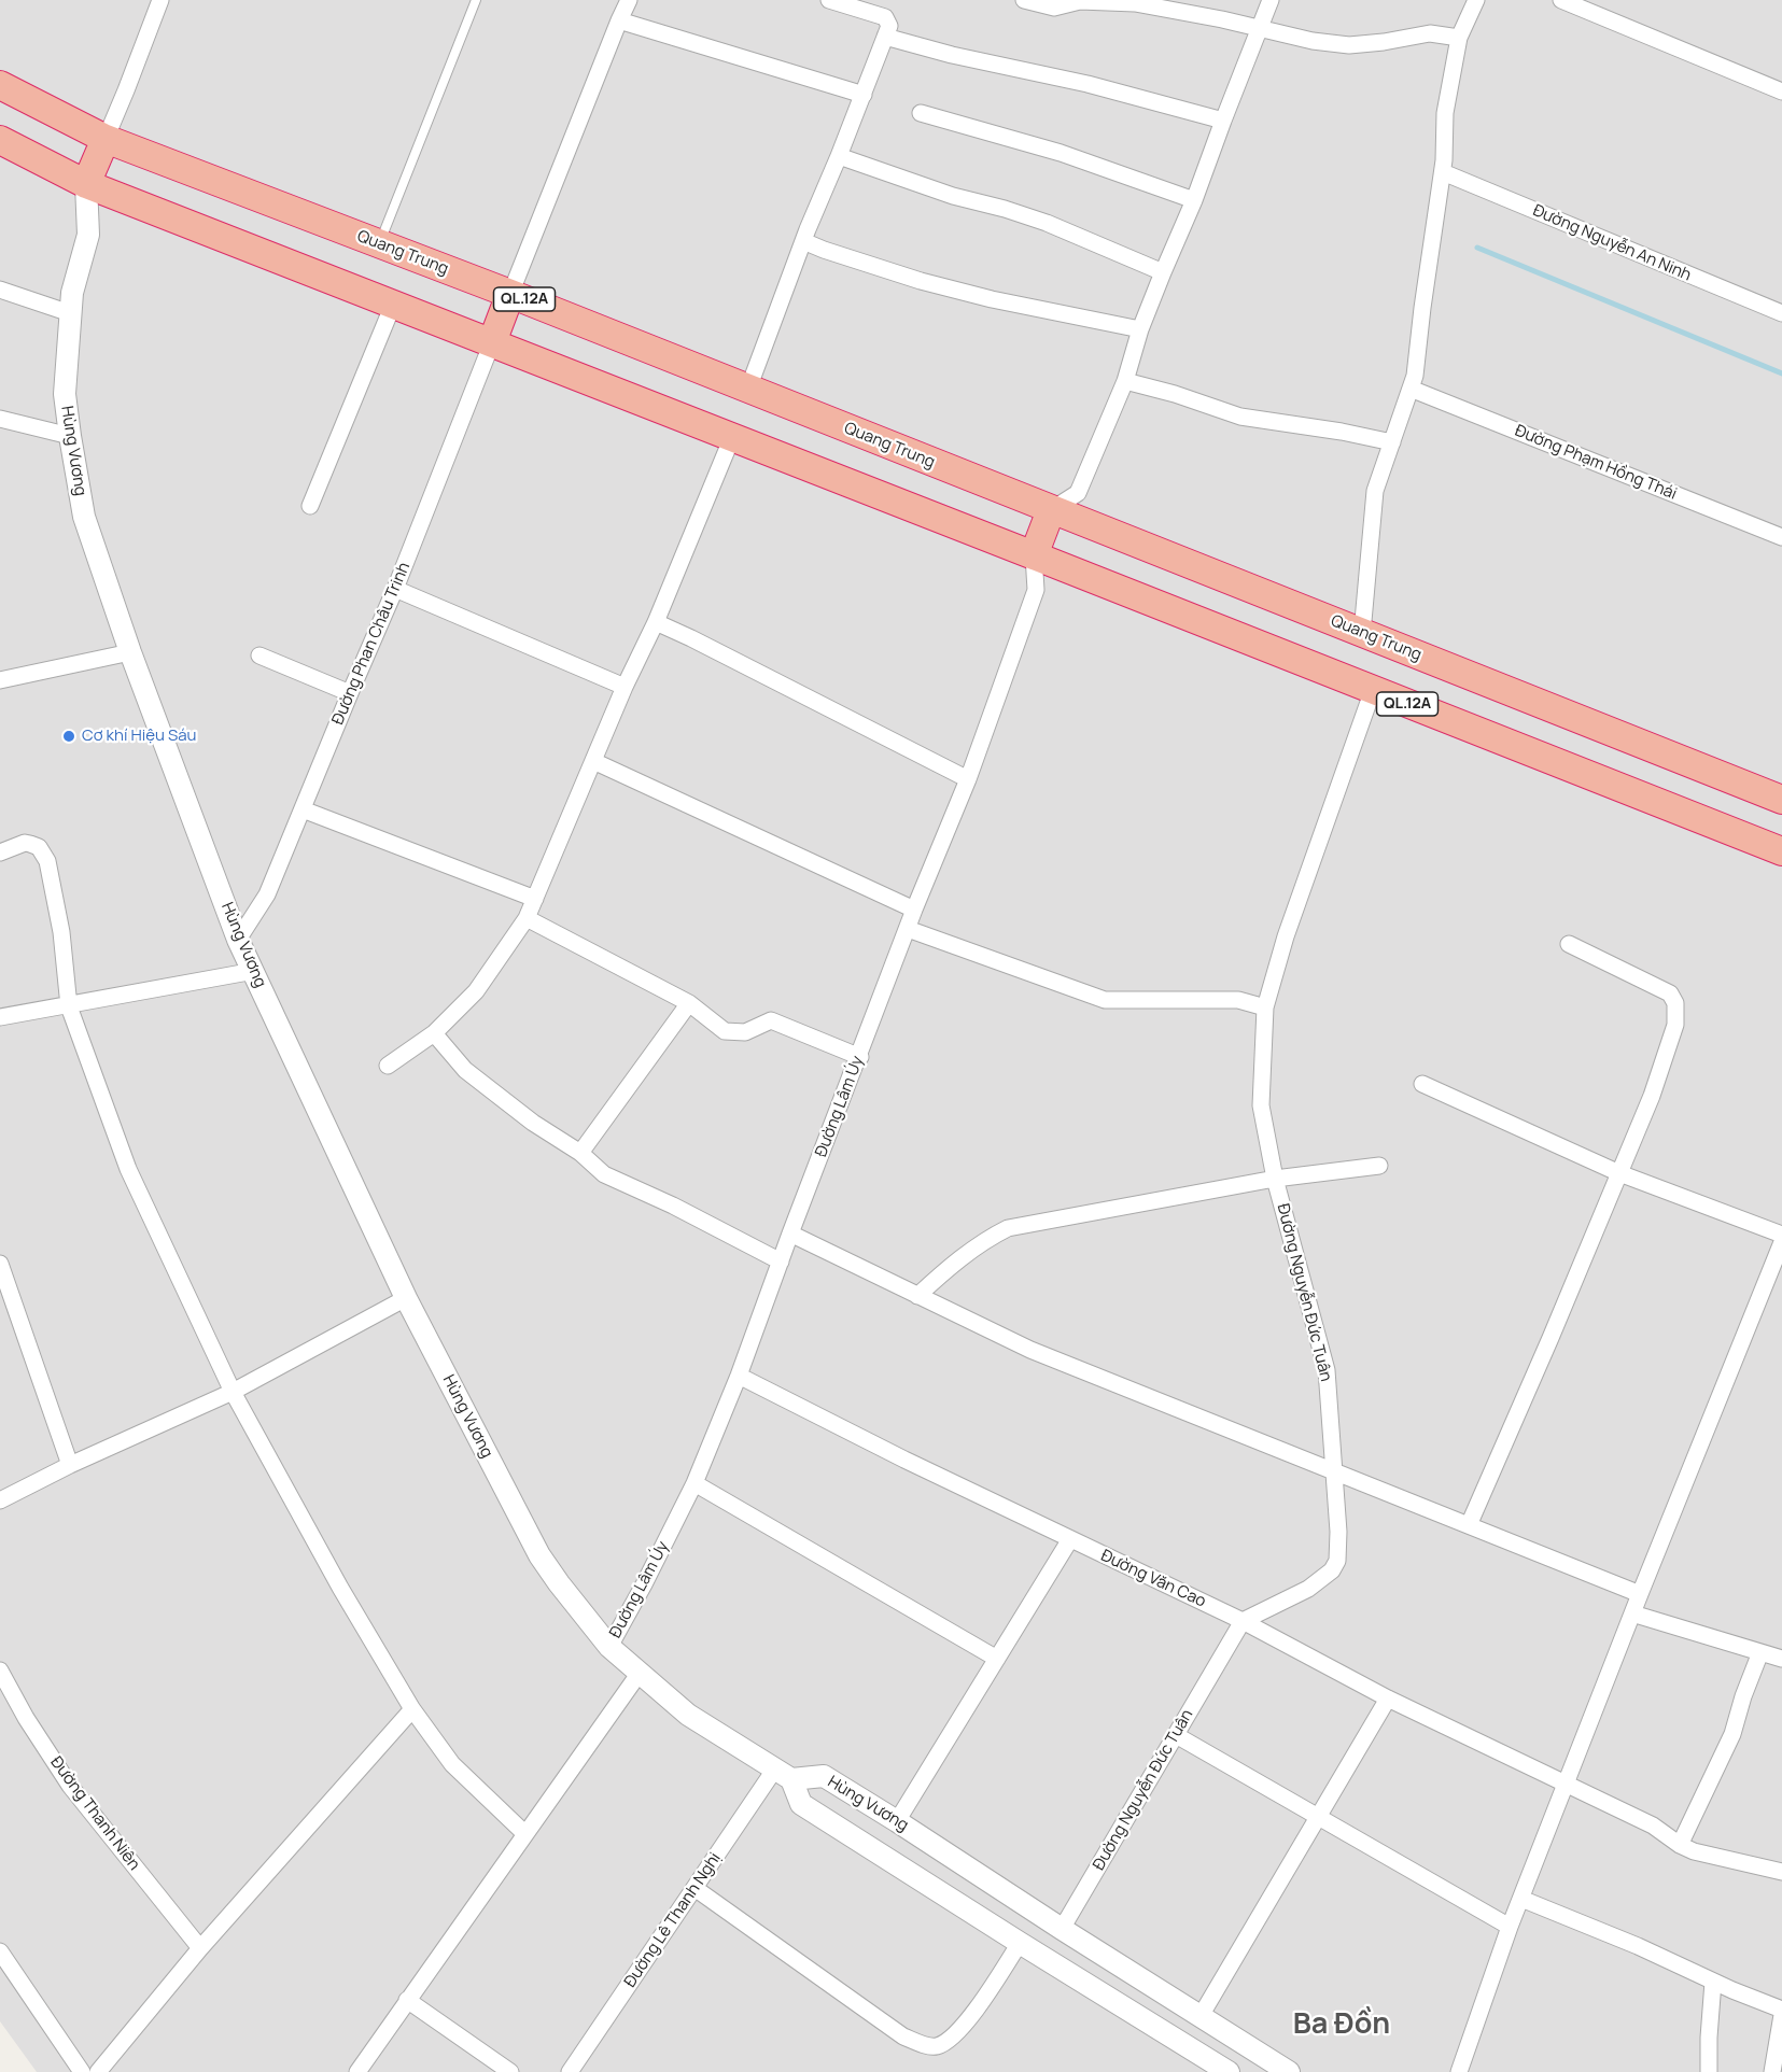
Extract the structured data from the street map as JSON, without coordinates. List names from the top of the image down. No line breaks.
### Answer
{"streets":{"highway":["Quang Trung","QL.12A"],"street":["Đường Nguyễn An Ninh","Hùng Vương","Đường Phạm Hồng Thái","Đường Phan Châu Trinh","Đường Lâm Úy","Đường Nguyễn Đức Tuân","Đường Văn Cao","Đường Thanh Niên","Đường Lê Thanh Nghị"]},"crossings":[["QL.12A","Hùng Vương"],["QL.12A","Đường Phan Châu Trinh"],["QL.12A","Đường Lâm Úy"],["QL.12A","Đường Nguyễn Đức Tuân"],["Hùng Vương","Đường Phan Châu Trinh"],["Hùng Vương","Đường Lâm Úy"],["Hùng Vương","Đường Nguyễn Đức Tuân"],["Hùng Vương","Đường Lê Thanh Nghị"],["Đường Lâm Úy","Đường Văn Cao"],["Đường Nguyễn Đức Tuân","Đường Văn Cao"]],"districts":["Ba Đồn"],"places":["Cơ khí Hiệu Sáu"]}
